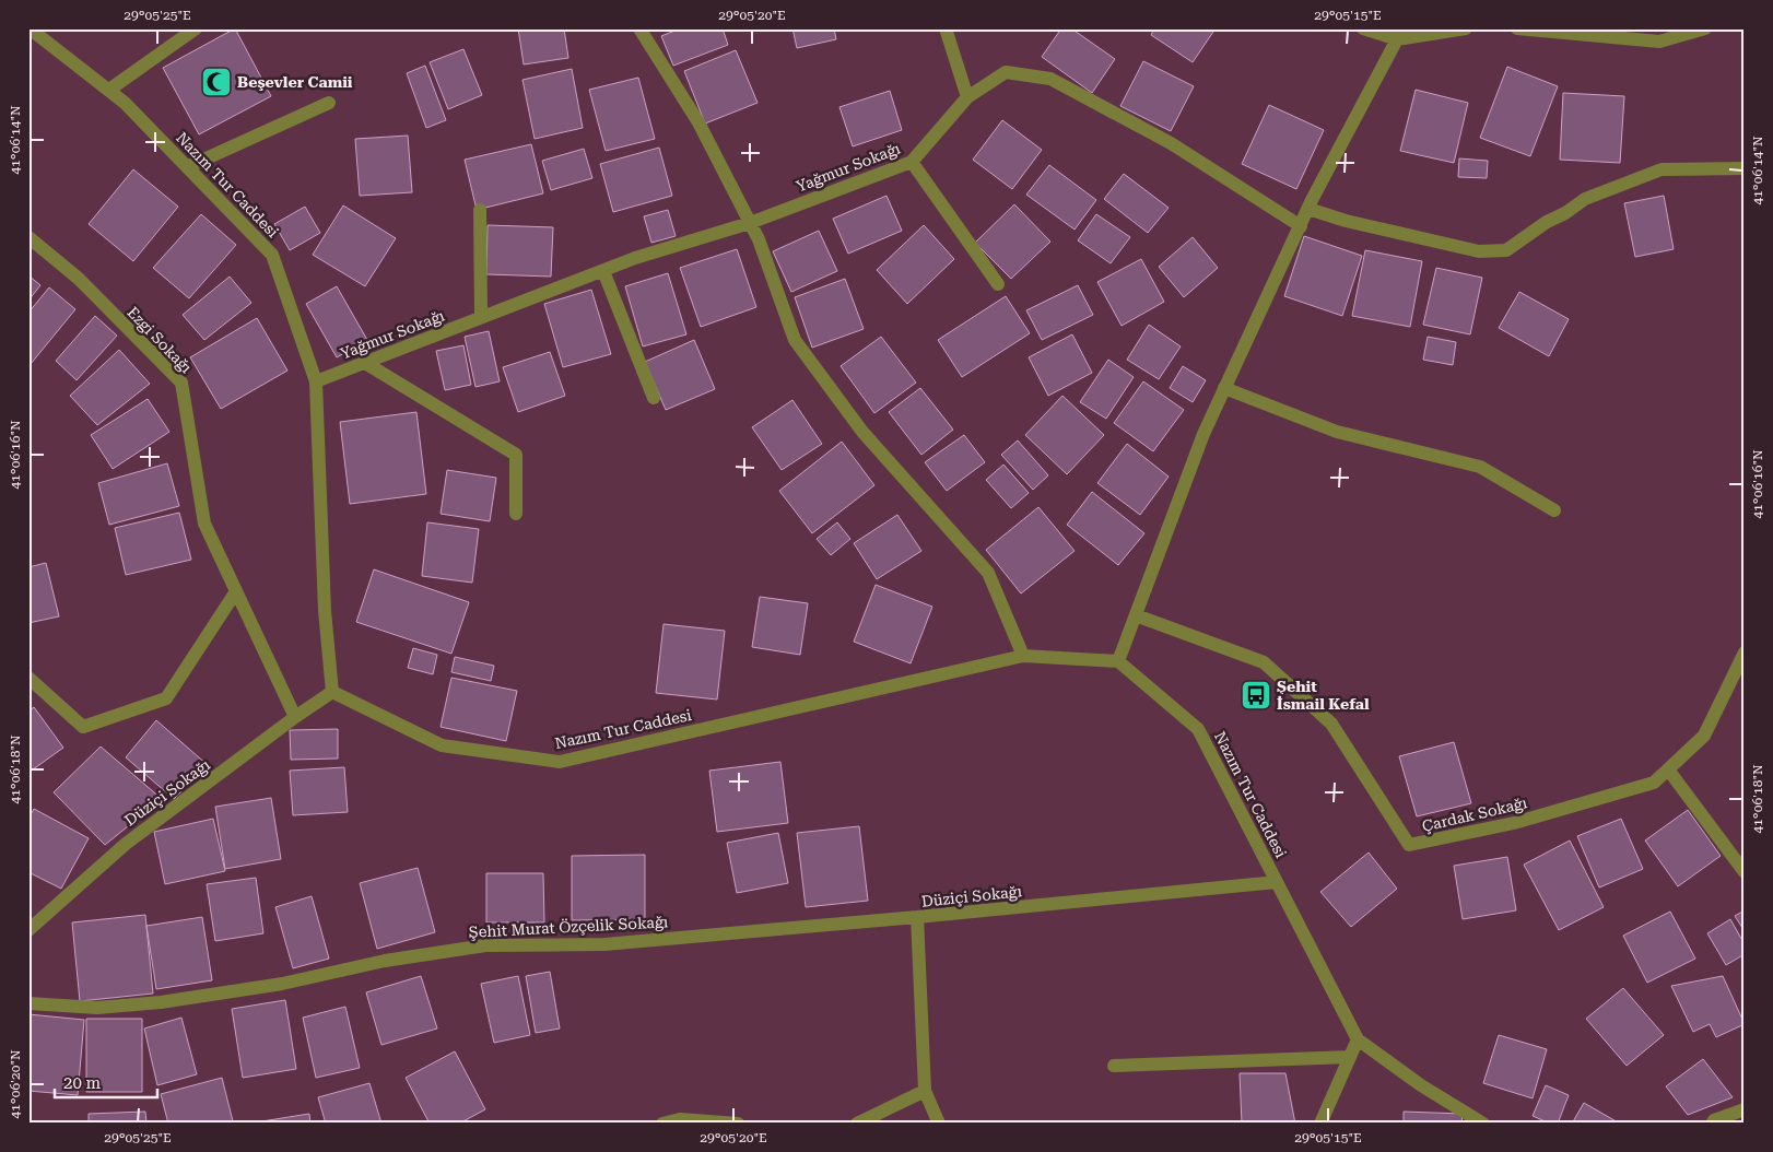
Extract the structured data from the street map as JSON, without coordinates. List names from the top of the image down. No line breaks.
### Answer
{"streets":{"street":["Yağmur Sokağı","Nazım Tur Caddesi","Ezgi Sokağı","Düziçi Sokağı","Çardak Sokağı","Şehit Murat Özçelik Sokağı"]},"crossings":[["Yağmur Sokağı","Nazım Tur Caddesi"],["Nazım Tur Caddesi","Düziçi Sokağı"],["Ezgi Sokağı","Düziçi Sokağı"],["Düziçi Sokağı","Şehit Murat Özçelik Sokağı"]],"places":{"mosque":["Beşevler Camii"],"bus stop":["Şehit İsmail Kefal"]},"scale_bar":"20 m","coordinates":["29°05'25\"E","29°05'20\"E","29°05'15\"E","41°06'14\"N","41°06'16\"N","41°06'18\"N","41°06'20\"N"]}
